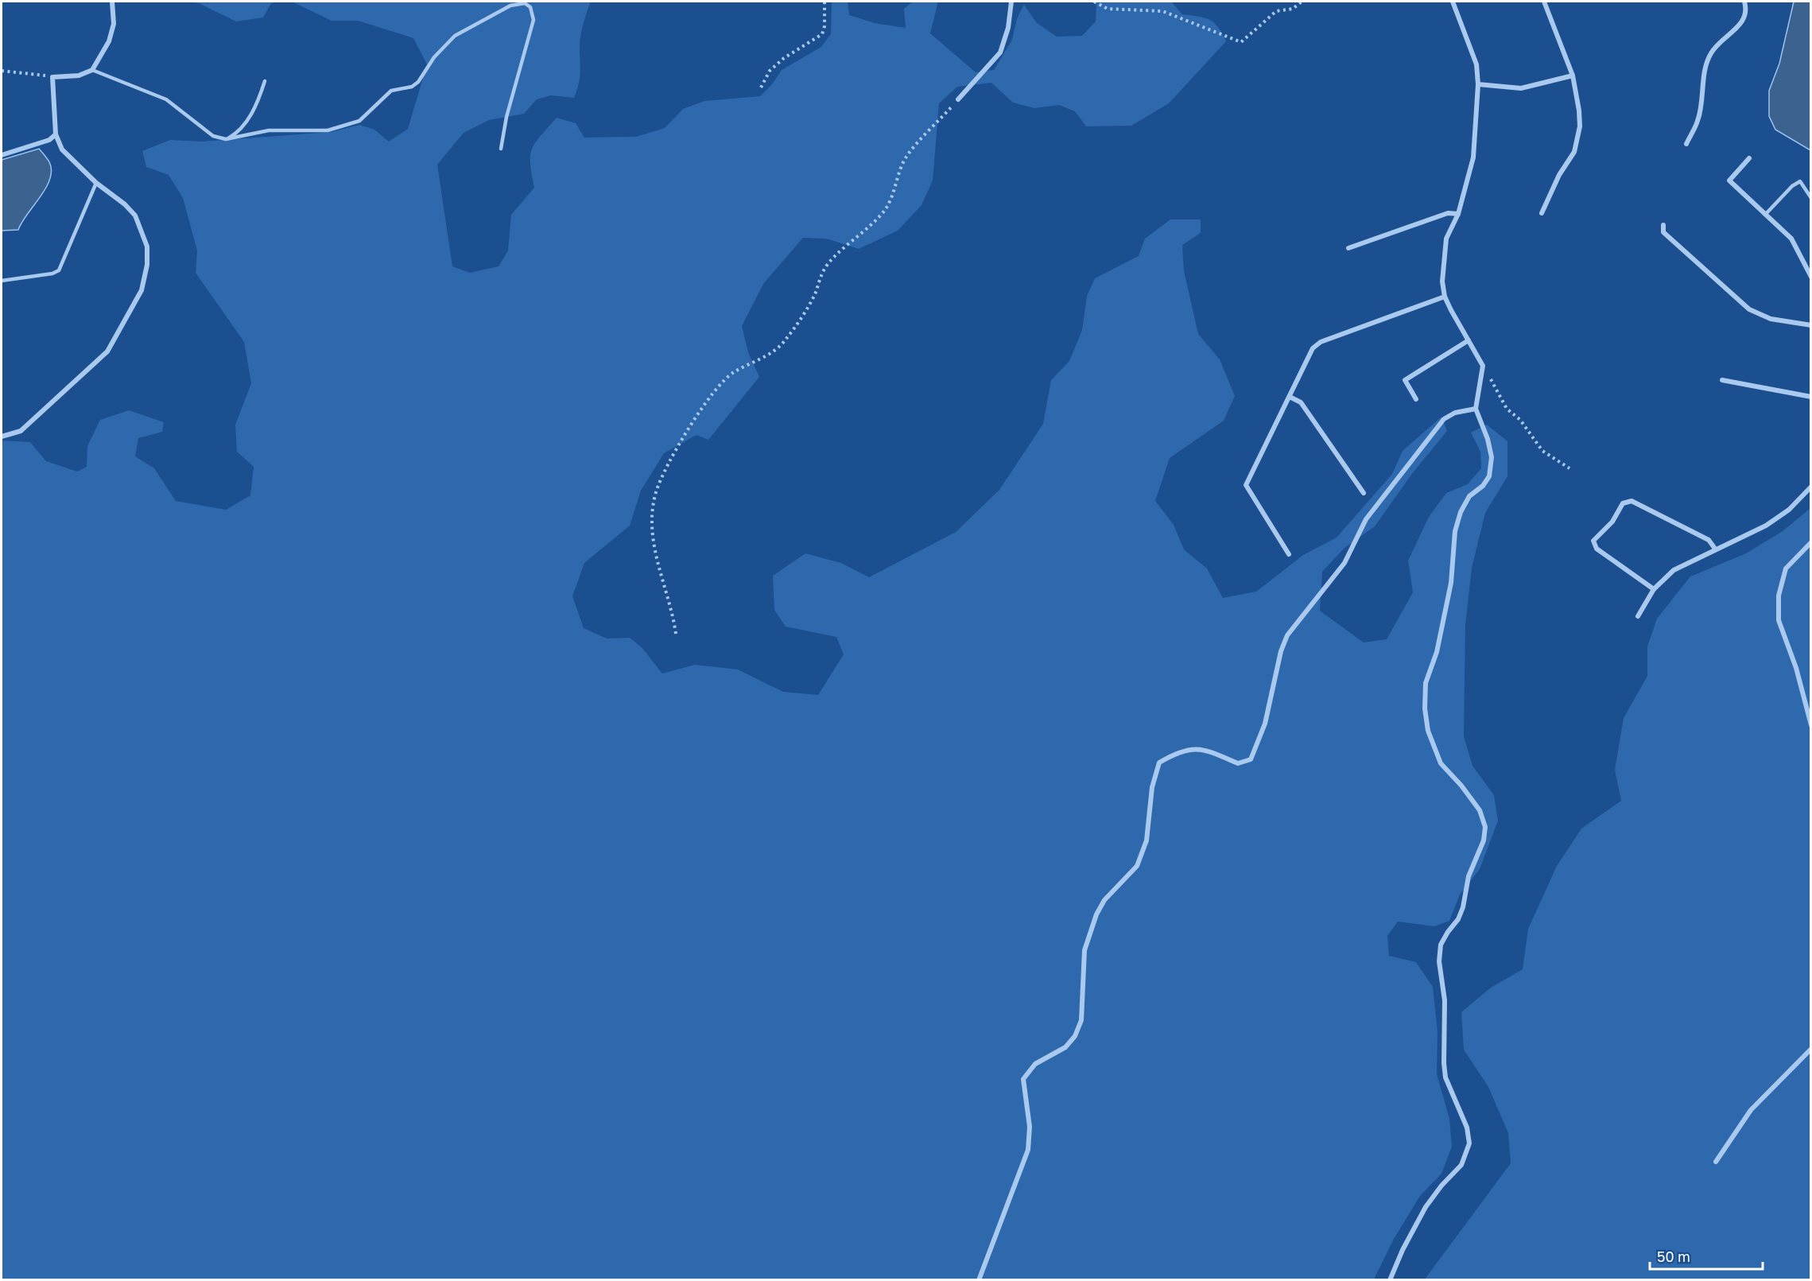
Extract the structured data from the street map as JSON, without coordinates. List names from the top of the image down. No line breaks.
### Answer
{"scale_bar":"50 m"}
